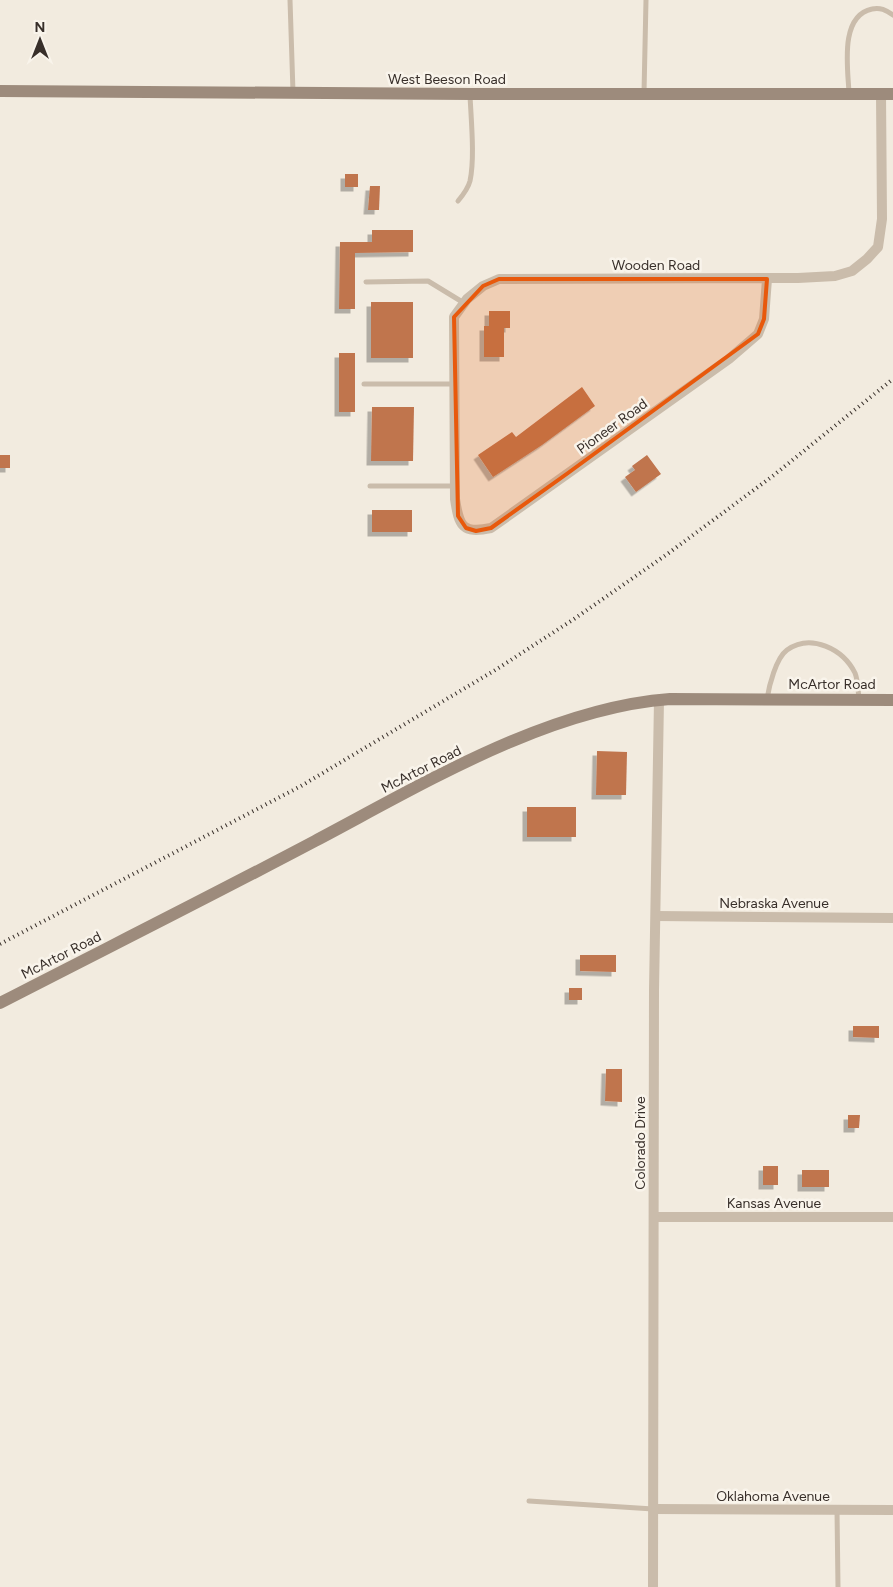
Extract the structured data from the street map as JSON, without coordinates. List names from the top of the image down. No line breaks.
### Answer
{"streets":{"main road":["West Beeson Road","McArtor Road"],"street":["Wooden Road","Pioneer Road","Nebraska Avenue","Colorado Drive","Kansas Avenue","Oklahoma Avenue"]},"crossings":[["West Beeson Road","Wooden Road"],["Wooden Road","Pioneer Road"],["McArtor Road","Colorado Drive"],["Nebraska Avenue","Colorado Drive"],["Colorado Drive","Kansas Avenue"],["Colorado Drive","Oklahoma Avenue"]],"north":"top"}
